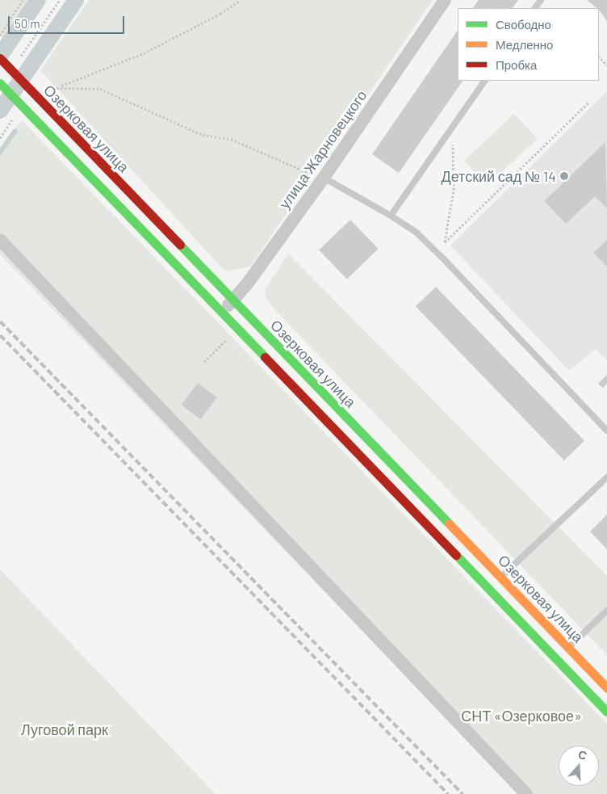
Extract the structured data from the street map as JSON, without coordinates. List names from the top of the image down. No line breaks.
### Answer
{"streets":{"street":["Озерковая улица","улица Жарновецкого"]},"crossings":[["Озерковая улица","улица Жарновецкого"]],"parks":["СНТ «Озерковое»","Луговой парк"],"places":["Детский сад № 14"],"legend":["Свободно","Медленно","Пробка"],"scale_bar":"50 m","north":"top"}
